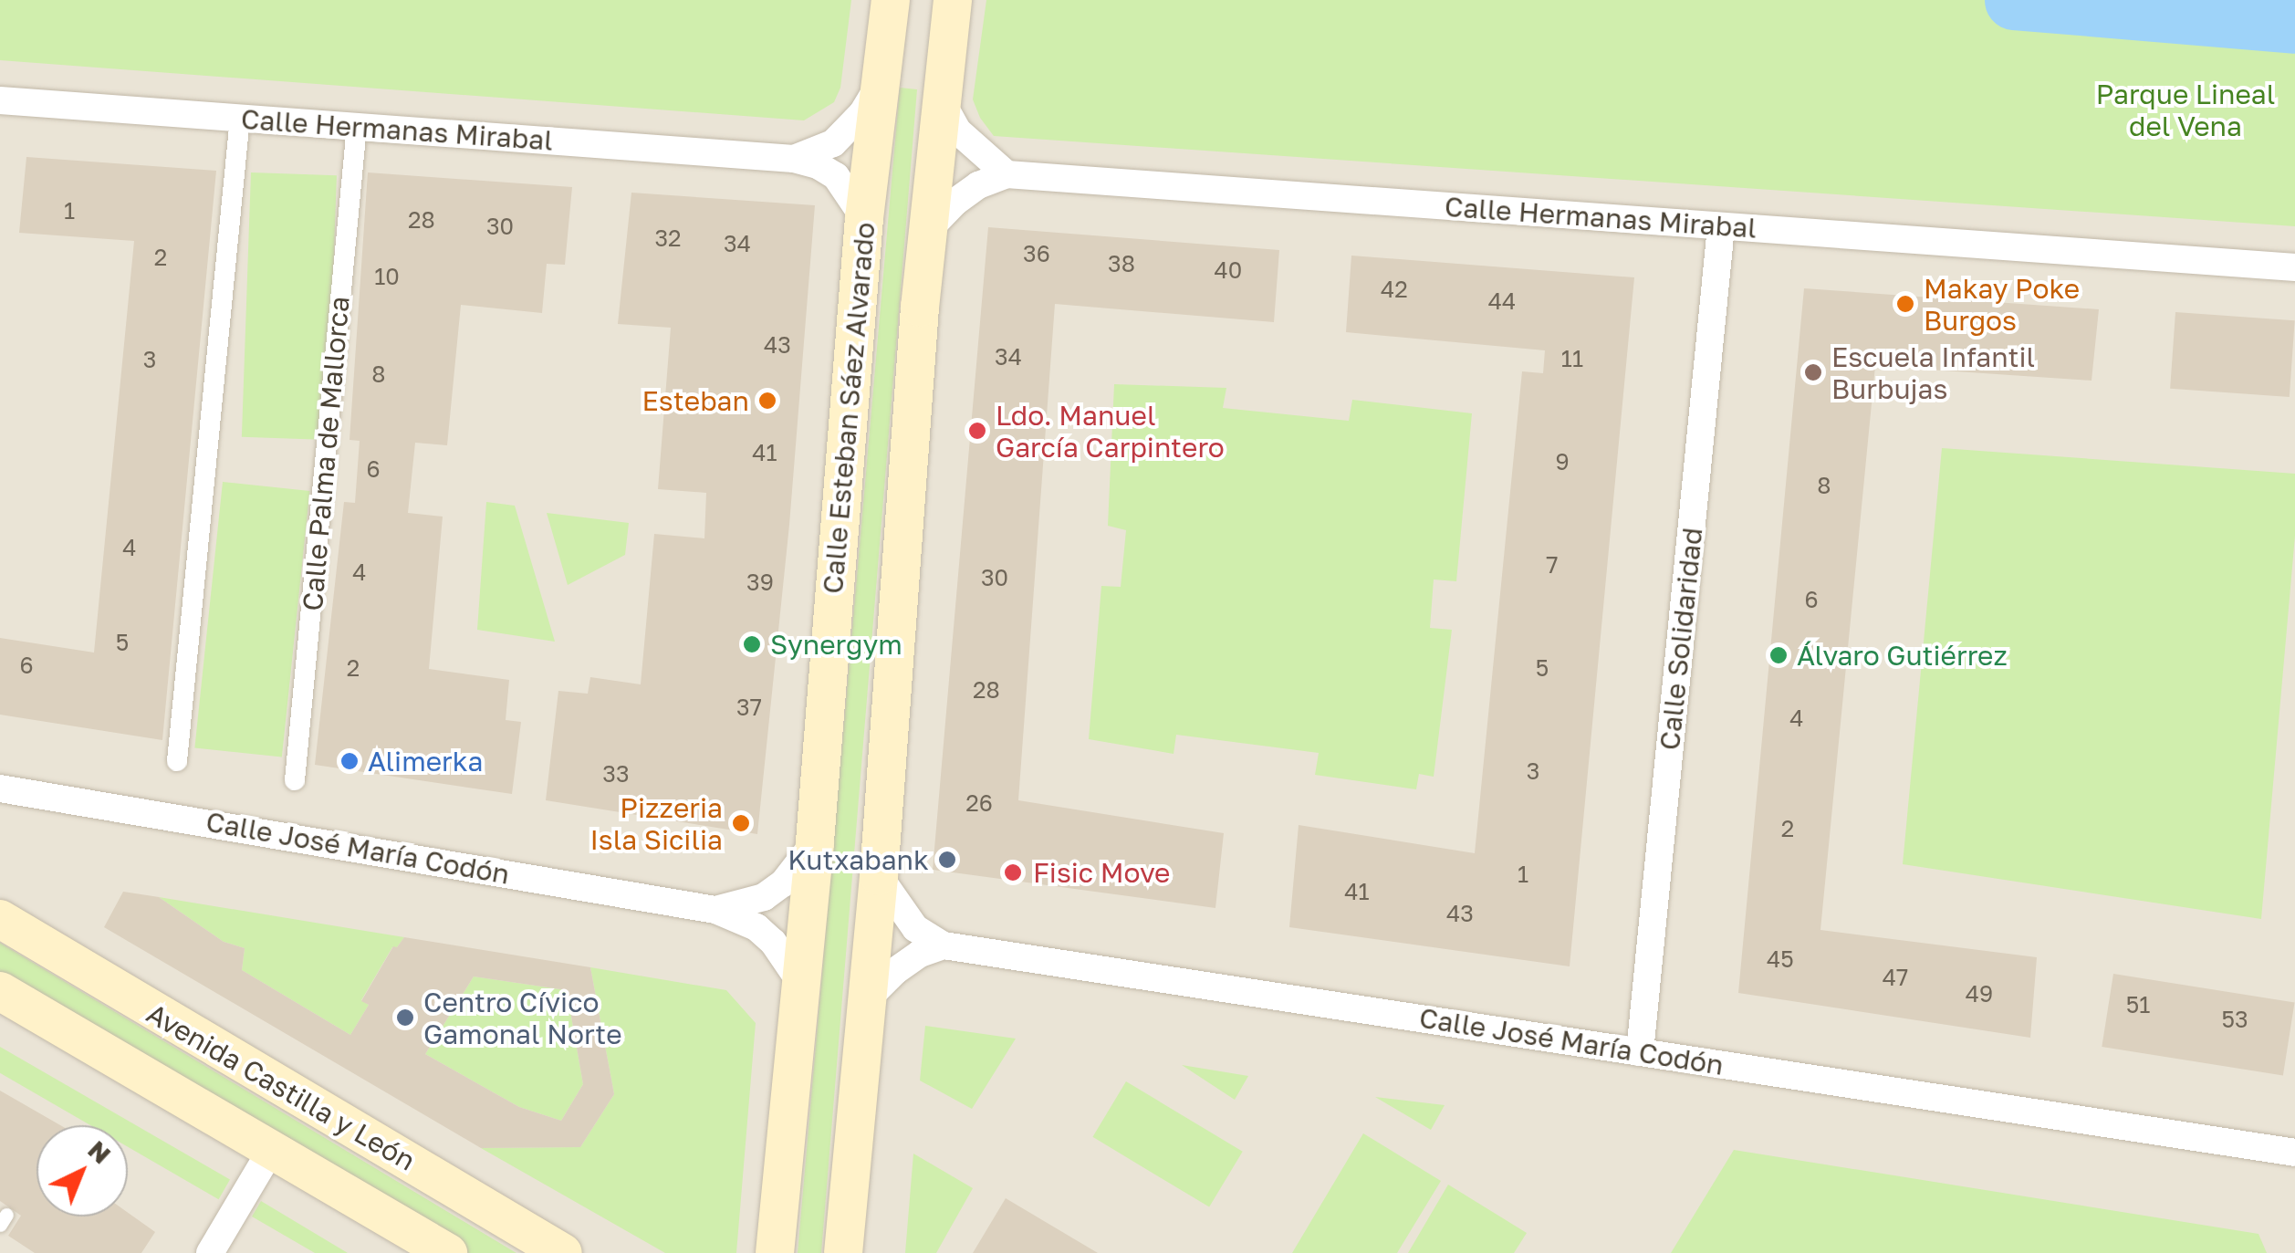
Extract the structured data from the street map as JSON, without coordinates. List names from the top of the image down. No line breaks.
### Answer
{"streets":{"main road":["Calle Esteban Sáez Alvarado","Avenida Castilla y León"],"street":["Calle Hermanas Mirabal","Calle Palma de Mallorca","Calle Solidaridad","Calle José María Codón"]},"crossings":[["Calle Hermanas Mirabal","Calle Esteban Sáez Alvarado"],["Calle Hermanas Mirabal","Calle Palma de Mallorca"],["Calle Hermanas Mirabal","Calle Solidaridad"],["Calle Esteban Sáez Alvarado","Calle José María Codón"],["Calle Solidaridad","Calle José María Codón"]],"parks":["Parque Lineal del Vena"],"places":["Makay Poke Burgos","Escuela Infantil Burbujas","Esteban","Ldo. Manuel García Carpintero","Synergym","Álvaro Gutiérrez","Alimerka","Pizzeria Isla Sicilia","Kutxabank","Fisic Move","Centro Cívico Gamonal Norte"],"house_numbers":["1","28","30","32","34","36","2","38","40","10","42","44","43","34","11","3","8","41","9","6","8","4","7","4","30","39","6","5","6","2","5","28","37","4","3","33","26","2","1","41","43","45","47","49","51","53"],"north":"top right"}
